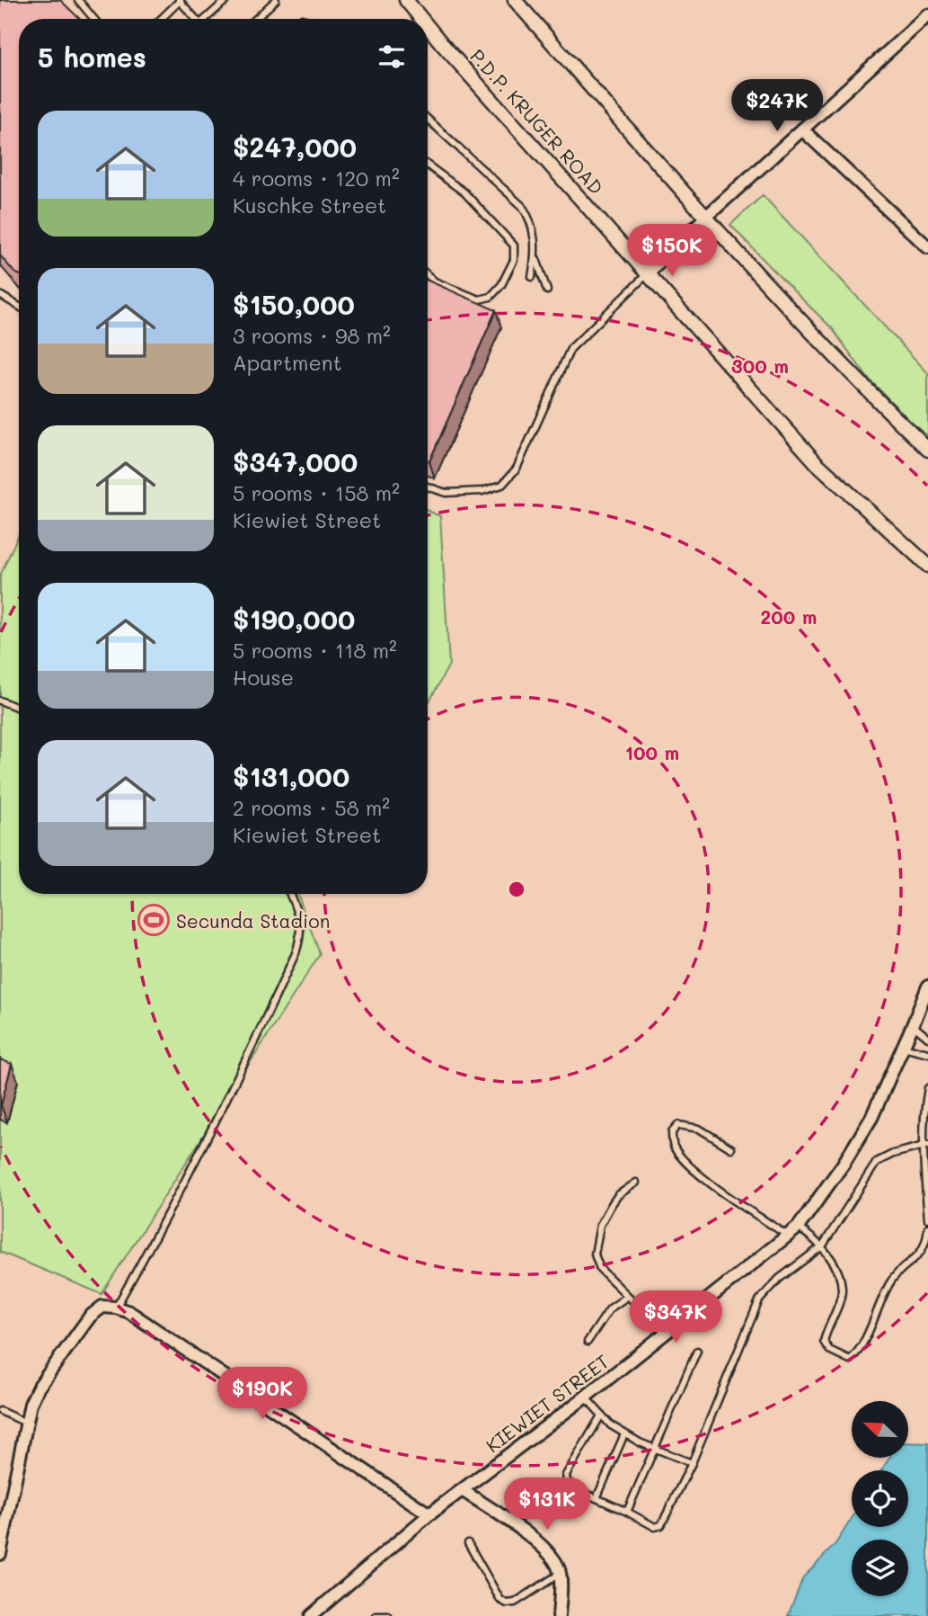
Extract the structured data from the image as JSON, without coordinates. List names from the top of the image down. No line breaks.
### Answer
{"streets":{"street":["P.D.P. KRUGER ROAD","KIEWIET STREET"]},"places":{"sports":["Secunda Stadion"]},"north":"top left","page":{"heading":"5 homes","price":["$247K","$150K","$347K","$190K","$131K"],"list":[{"name":"$247,000","note":"4 rooms · 120 m² · Kuschke Street"},{"name":"$150,000","note":"3 rooms · 98 m² · Apartment"},{"name":"$347,000","note":"5 rooms · 158 m² · Kiewiet Street"},{"name":"$190,000","note":"5 rooms · 118 m² · House"},{"name":"$131,000","note":"2 rooms · 58 m² · Kiewiet Street"}]},"rings":["300 m","200 m","100 m"]}
